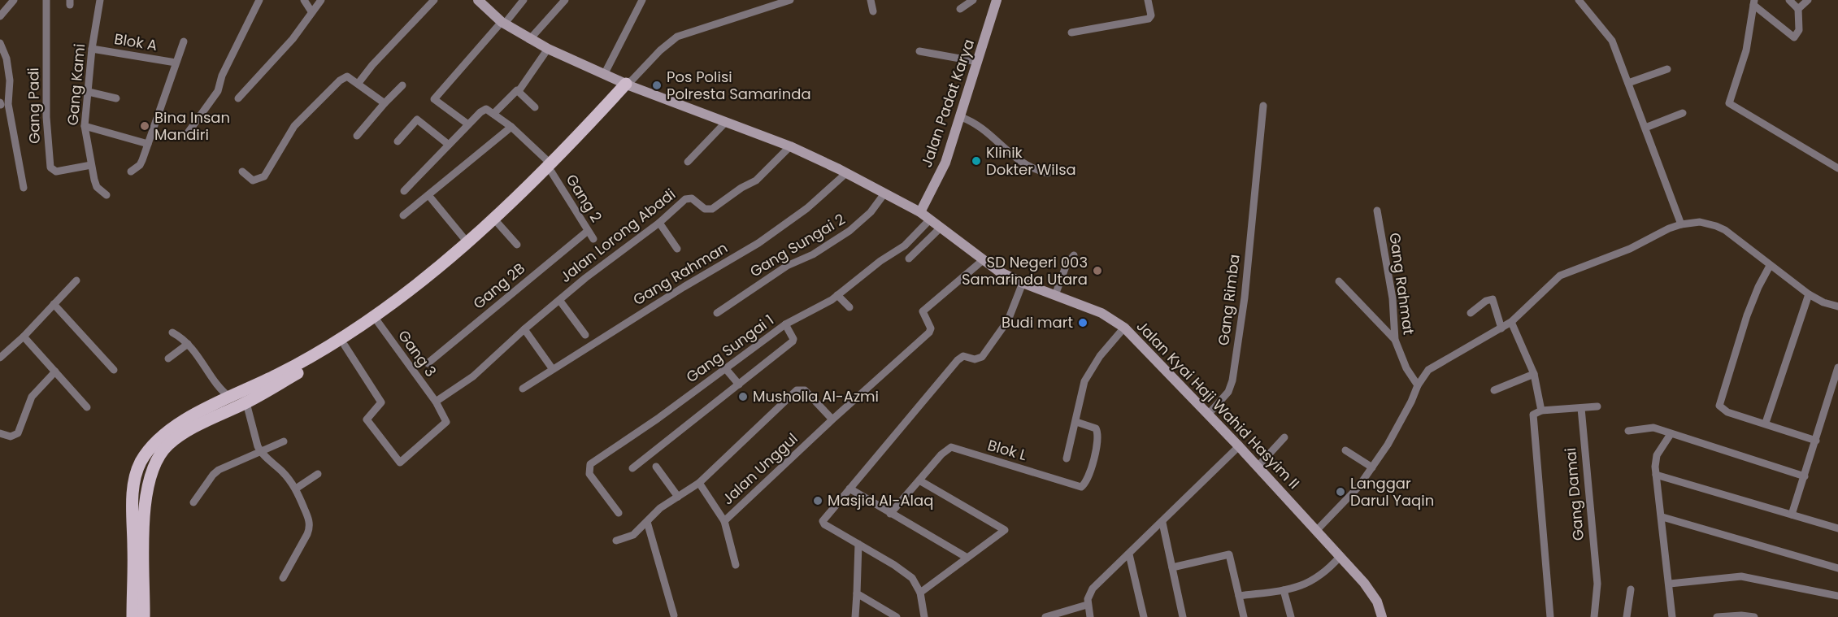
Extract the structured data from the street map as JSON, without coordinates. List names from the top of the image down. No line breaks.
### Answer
{"streets":{"street":["Blok A","Gang Kami","Jalan Padat Karya","Gang Padi","Gang 2","Jalan Lorong Abadi","Gang Sungai 2","Gang Rahman","Gang Rahmat","Gang 2B","Gang Rimba","Gang Sungai 1","Gang 3","Jalan Kyai Haji Wahid Hasyim II","Blok L","Jalan Unggul","Gang Damai"]},"crossings":[["Blok A","Gang Kami"],["Gang Kami","Gang Padi"],["Jalan Padat Karya","Jalan Kyai Haji Wahid Hasyim II"],["Gang 2","Gang 2B"],["Jalan Lorong Abadi","Gang 3"],["Jalan Lorong Abadi","Jalan Kyai Haji Wahid Hasyim II"],["Gang Sungai 2","Jalan Kyai Haji Wahid Hasyim II"],["Gang Rahman","Jalan Kyai Haji Wahid Hasyim II"],["Gang Rimba","Jalan Kyai Haji Wahid Hasyim II"],["Gang Sungai 1","Jalan Kyai Haji Wahid Hasyim II"],["Jalan Kyai Haji Wahid Hasyim II","Jalan Unggul"]],"places":["Pos Polisi Polresta Samarinda","Bina Insan Mandiri","Klinik Dokter Wilsa","SD Negeri 003 Samarinda Utara","Budi mart","Musholla Al-Azmi","Langgar Darul Yaqin","Masjid Al-Alaq"]}
